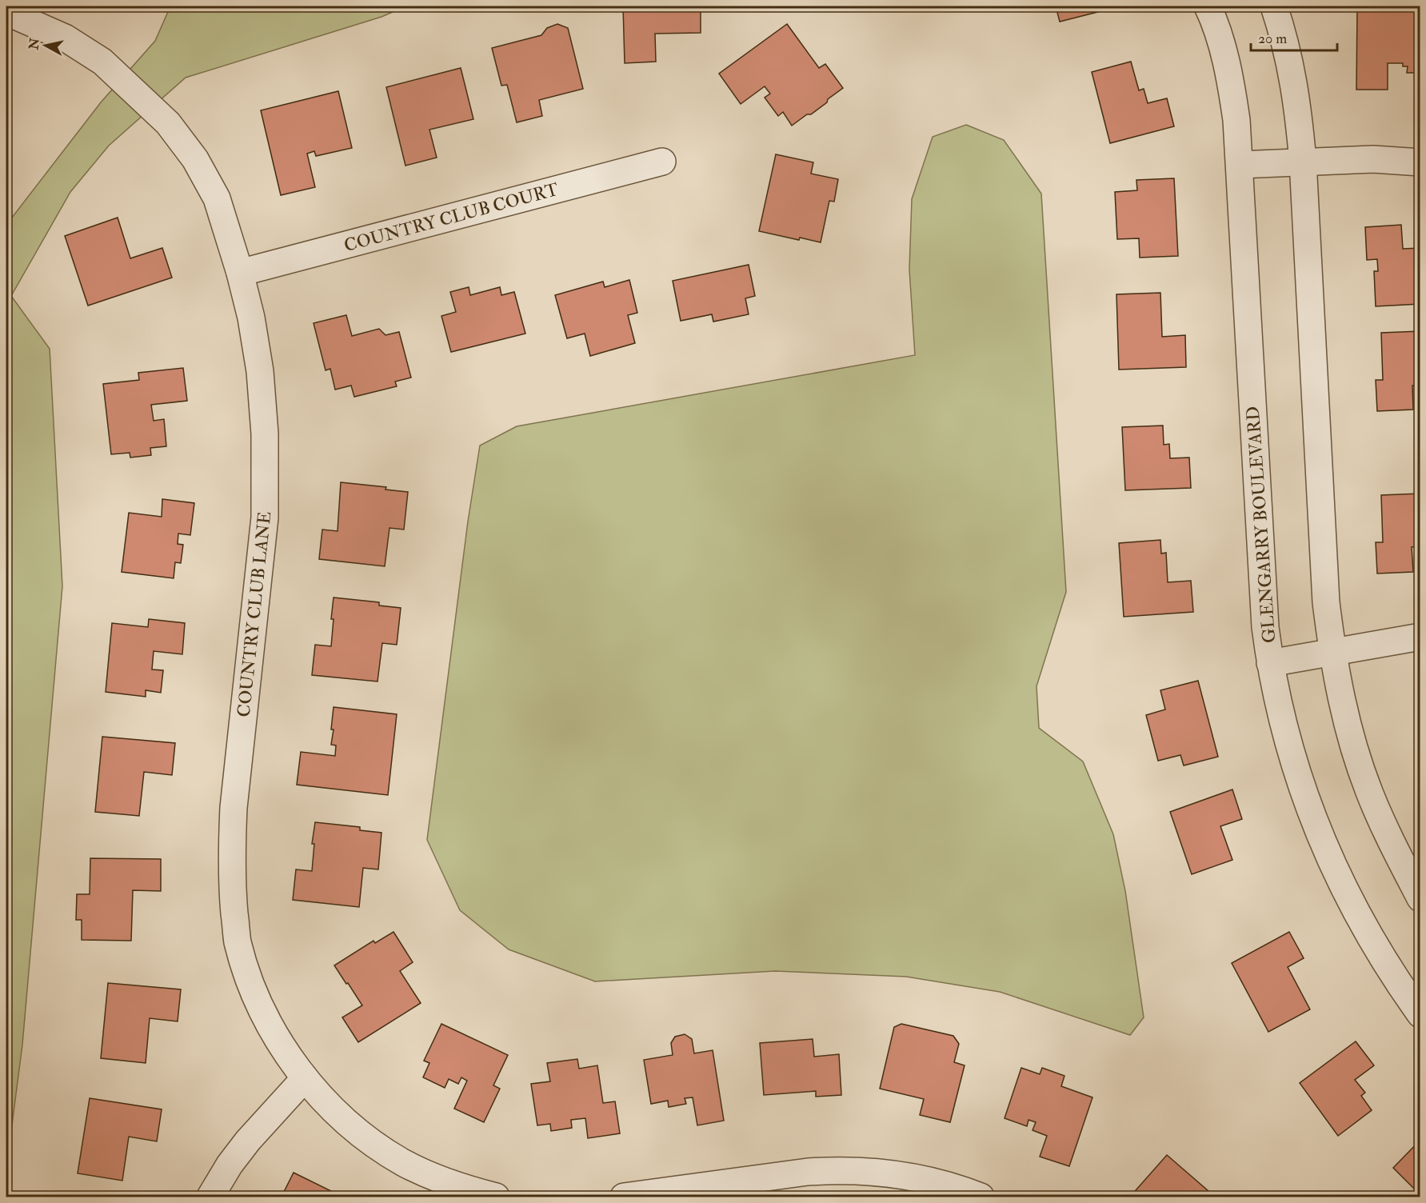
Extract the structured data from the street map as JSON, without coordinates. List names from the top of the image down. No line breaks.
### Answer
{"streets":{"street":["COUNTRY CLUB COURT","GLENGARRY BOULEVARD","COUNTRY CLUB LANE"]},"crossings":[["COUNTRY CLUB COURT","COUNTRY CLUB LANE"]],"scale_bar":"20 m","north":"left"}
